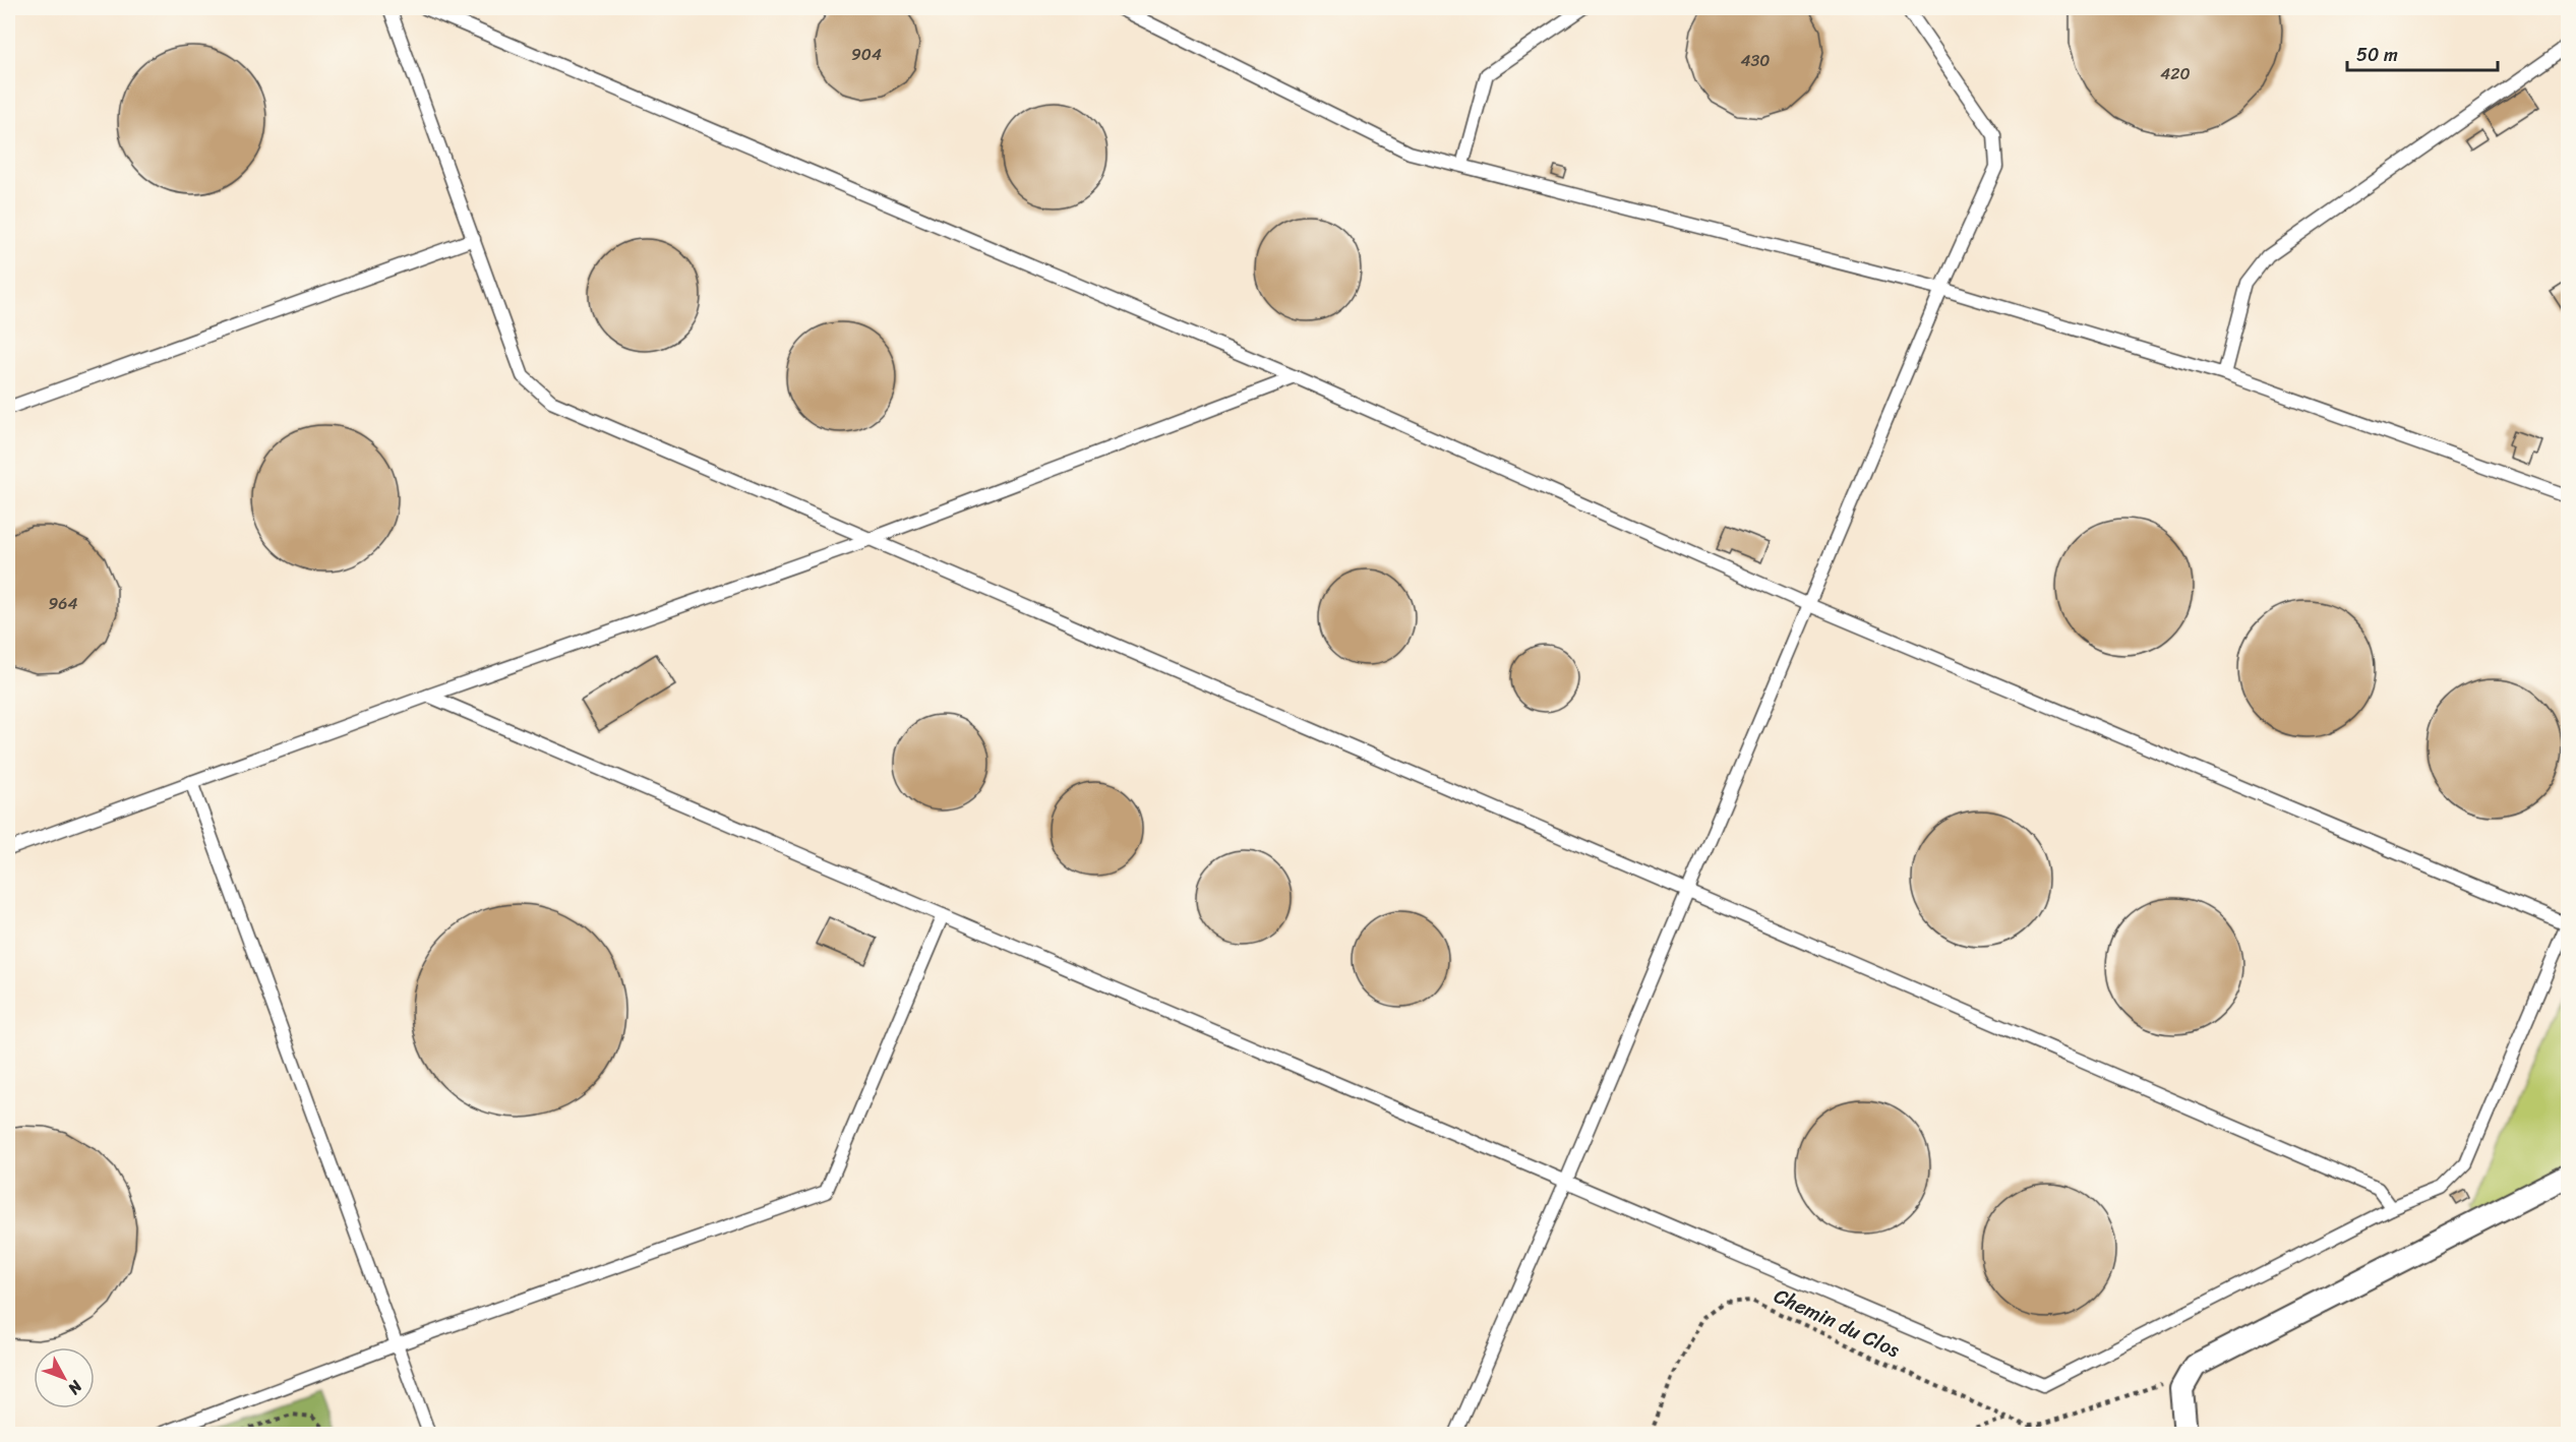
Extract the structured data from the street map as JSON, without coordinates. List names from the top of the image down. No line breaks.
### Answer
{"streets":{"path":["Chemin du Clos"]},"house_numbers":["904","430","420","964"],"scale_bar":"50 m","north":"bottom right"}
